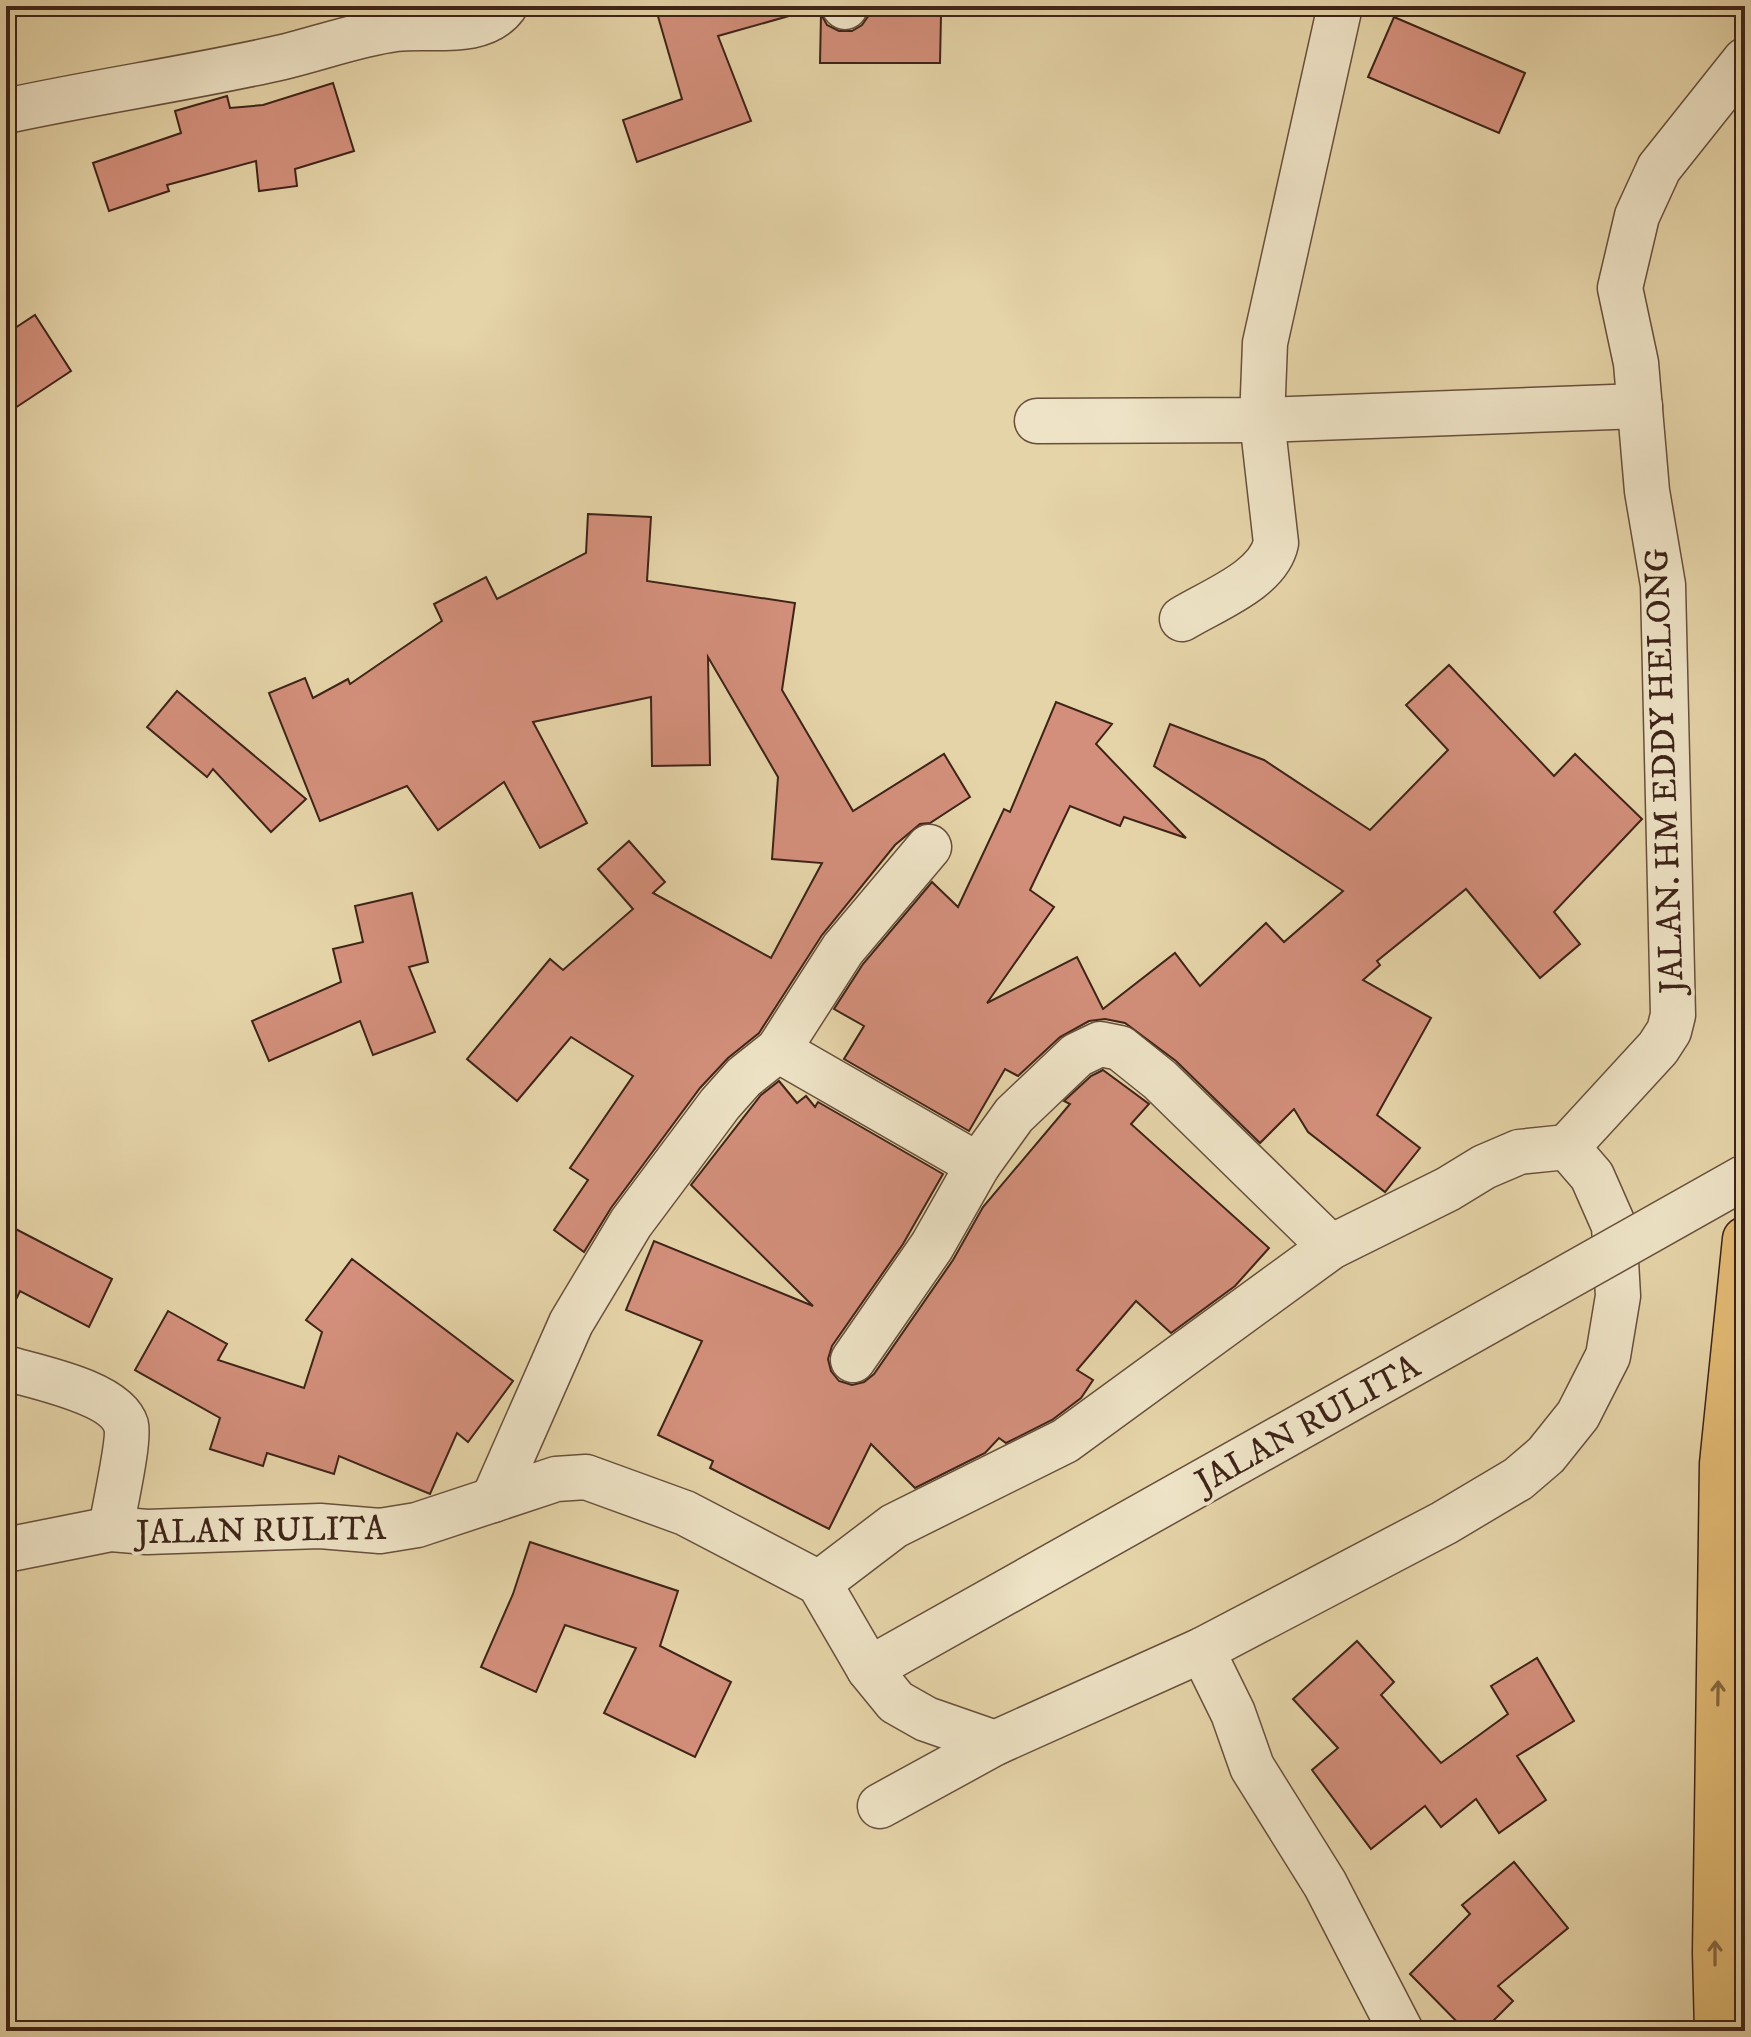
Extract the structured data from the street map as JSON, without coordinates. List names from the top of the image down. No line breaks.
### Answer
{"streets":{"street":["JALAN. HM EDDY HELONG","JALAN RULITA"]}}
